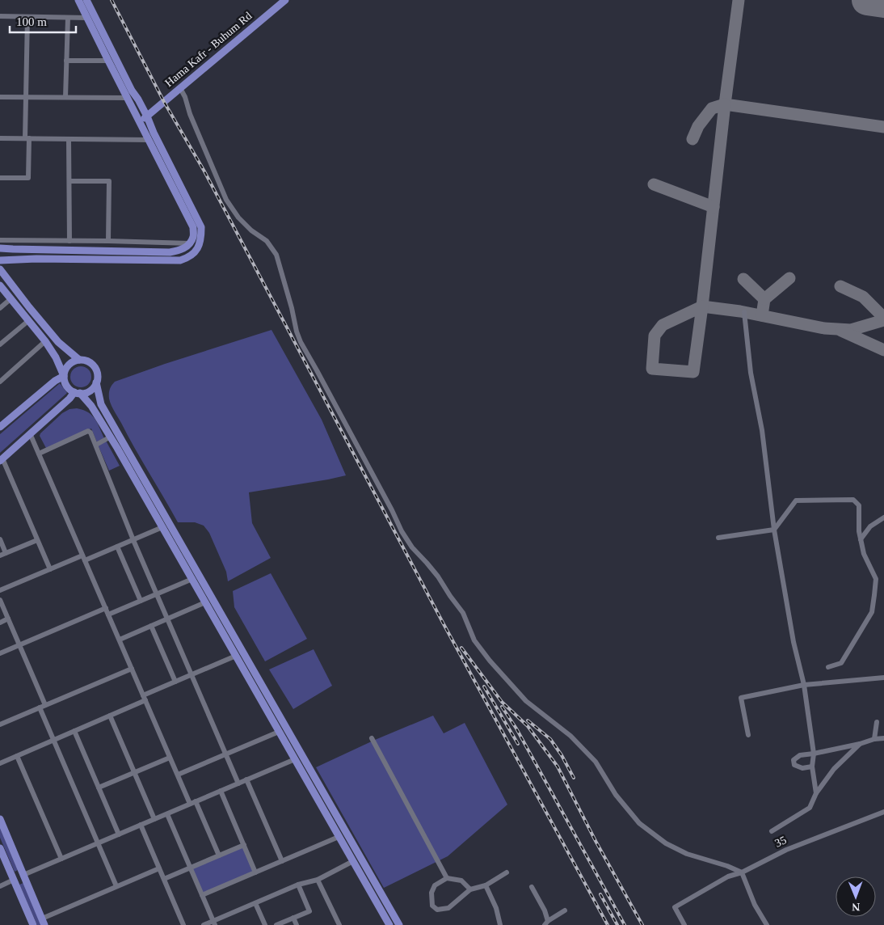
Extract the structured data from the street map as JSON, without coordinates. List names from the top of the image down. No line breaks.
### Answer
{"streets":{"main road":["Hama Kafr - Buhum Rd"],"street":["35"]},"scale_bar":"100 m","north":"bottom"}
